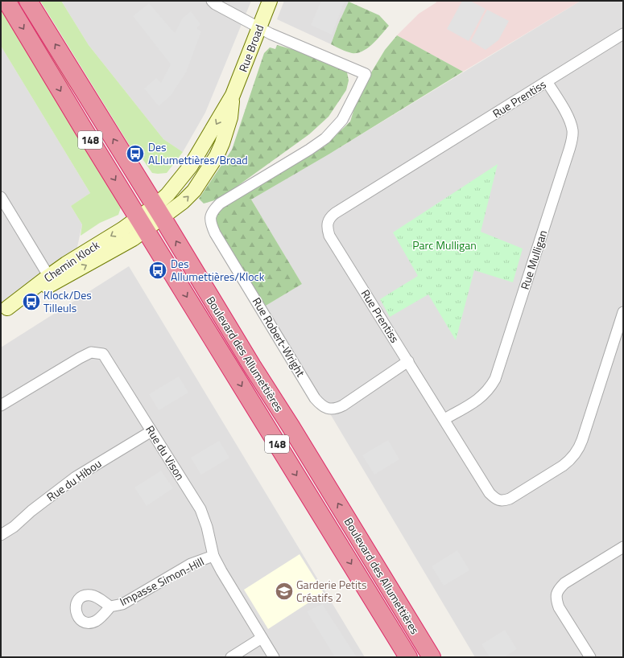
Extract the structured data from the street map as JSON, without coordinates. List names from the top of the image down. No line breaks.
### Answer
{"streets":{"highway":["148","Boulevard des Allumettières"],"street":["Rue Broad","Rue Prentiss","Rue Mulligan","Chemin Klock","Rue Robert-Wright","Rue du Vison","Rue du Hibou","Impasse Simon-Hill"]},"crossings":[["Rue Broad","Chemin Klock"],["Rue Broad","Rue Robert-Wright"],["Rue Broad","Boulevard des Allumettières"],["Rue Prentiss","Rue Mulligan"],["Rue Prentiss","Rue Robert-Wright"],["Chemin Klock","Boulevard des Allumettières"],["Rue du Vison","Rue du Hibou"],["Rue du Vison","Impasse Simon-Hill"]],"parks":["Parc Mulligan"],"places":{"bus stop":["Des ALlumettières/Broad","Des Allumettières/Klock","Klock/Des Tilleuls"],"school or university":["Garderie Petits Créatifs 2"]}}
